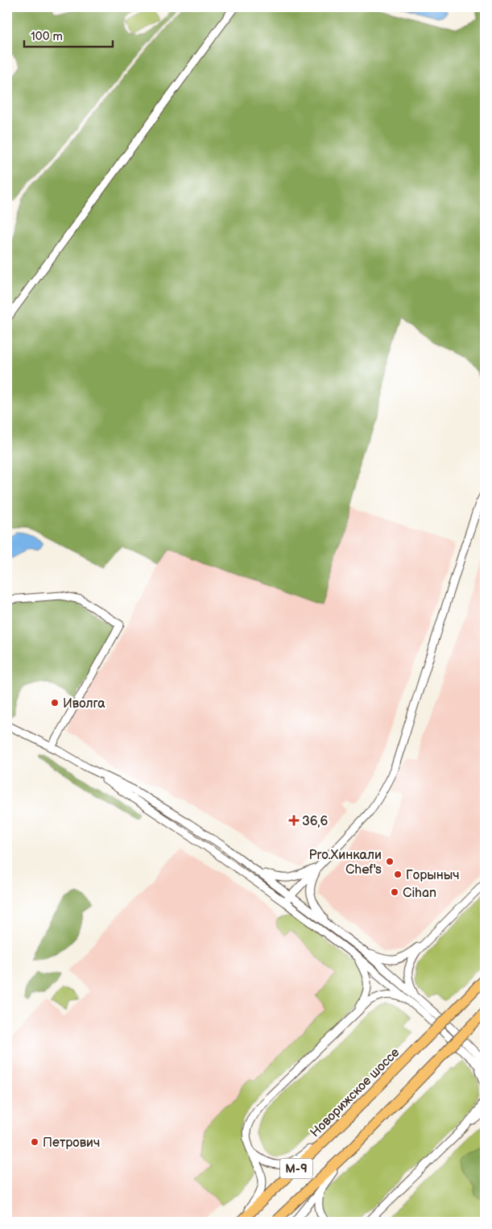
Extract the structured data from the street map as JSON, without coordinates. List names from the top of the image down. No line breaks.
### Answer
{"streets":{"highway":["Новорижское шоссе","М-9"]},"crossings":[["Новорижское шоссе","М-9"]],"places":{"other":["Иволга","Pro.Хинкали Chef's","Горыныч","Cihan","Петрович"],"health":["36,6"]},"scale_bar":"100 m"}
